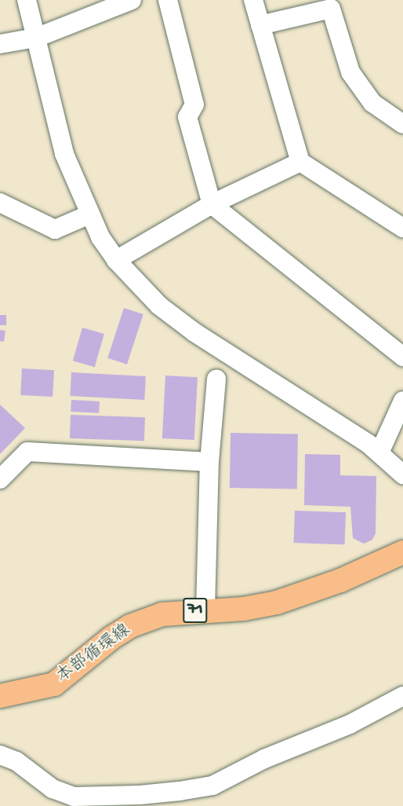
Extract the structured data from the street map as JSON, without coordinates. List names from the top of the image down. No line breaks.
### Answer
{"streets":{"main road":["71","本部循環線"]}}
